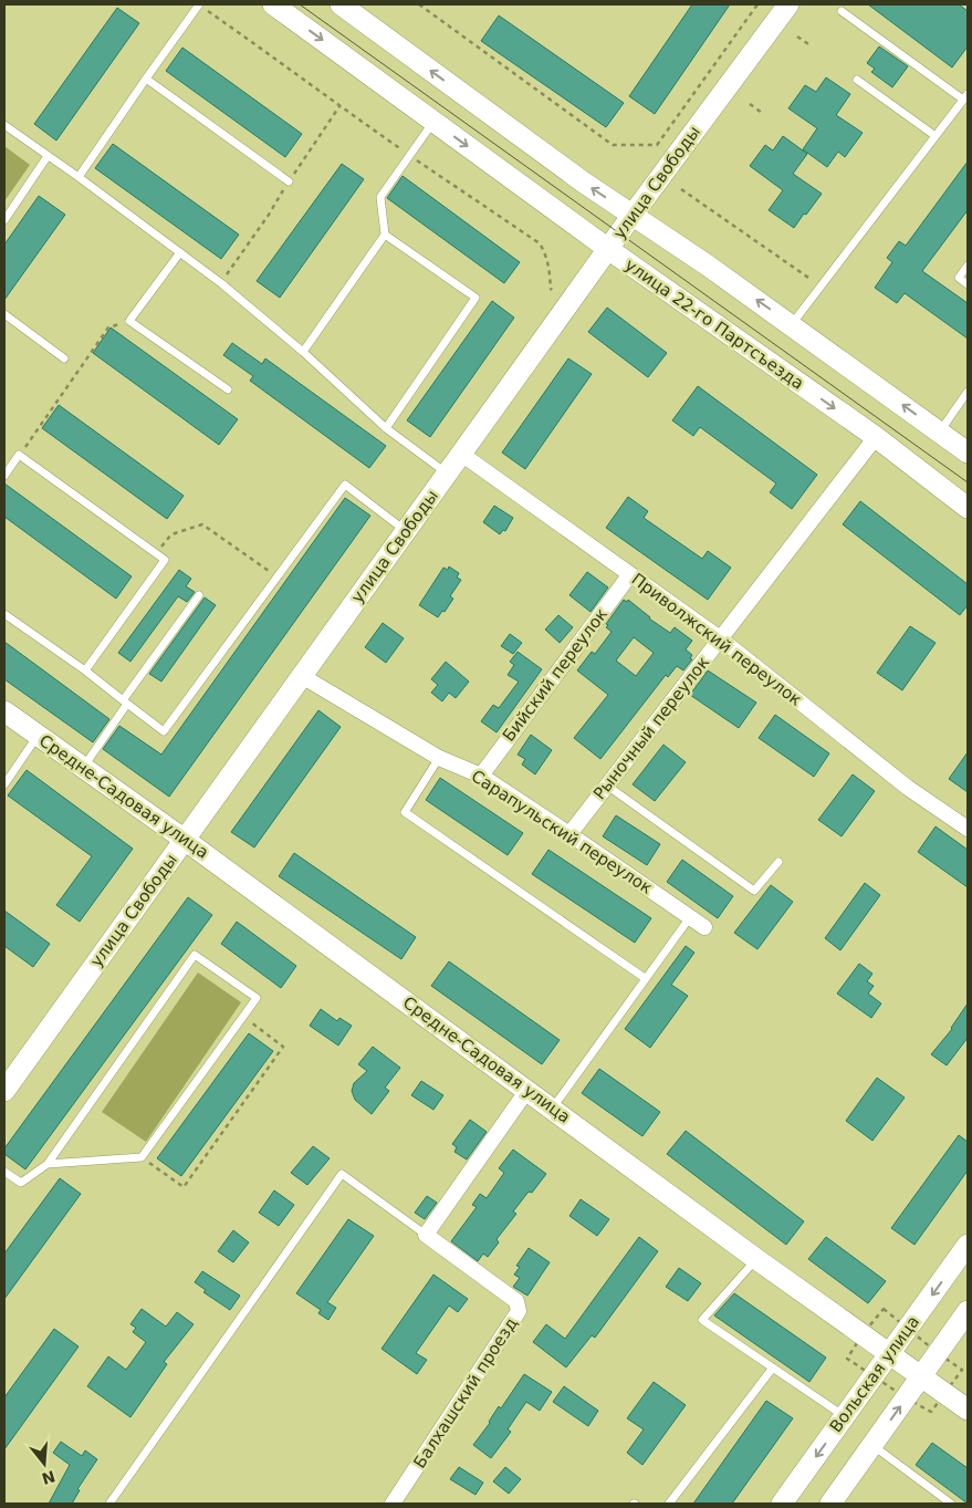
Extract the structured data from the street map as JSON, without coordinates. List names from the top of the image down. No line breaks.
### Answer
{"streets":{"main road":["улица Свободы","улица 22-го Партсъезда","Средне-Садовая улица","Вольская улица"],"street":["Приволжский переулок","Бийский переулок","Рыночный переулок","Сарапульский переулок","Балхашский проезд"]},"crossings":[["улица Свободы","улица 22-го Партсъезда"],["улица Свободы","Приволжский переулок"],["улица Свободы","Средне-Садовая улица"],["улица Свободы","Сарапульский переулок"],["улица 22-го Партсъезда","Рыночный переулок"],["Приволжский переулок","Бийский переулок"],["Приволжский переулок","Рыночный переулок"],["Бийский переулок","Сарапульский переулок"],["Рыночный переулок","Сарапульский переулок"],["Средне-Садовая улица","Вольская улица"]],"north":"bottom"}
